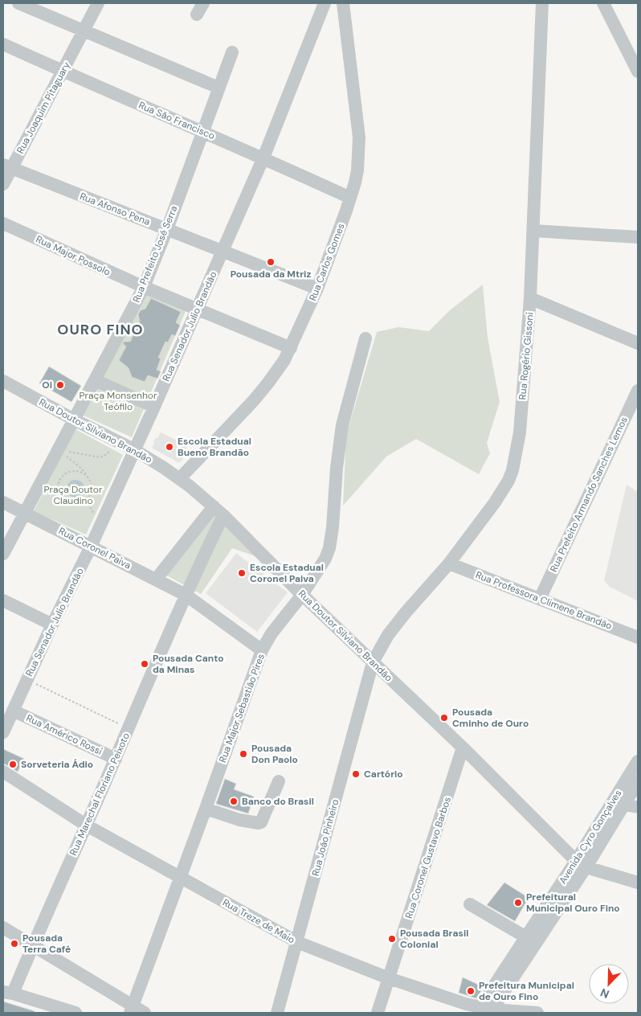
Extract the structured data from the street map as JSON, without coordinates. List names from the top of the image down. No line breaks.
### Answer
{"streets":{"street":["Rua Joaquim Pitaguary","Rua São Francisco","Rua Afonso Pena","Rua Prefeito José Serra","Rua Major Possolo","Rua Carlos Gomes","Rua Senador Julio Brandão","Rua Rogério Gissoni","Rua Doutor Silviano Brandão","Rua Prefeito Armando Sanches Lemos","Rua Coronel Paiva","Rua Professora Climene Brandão","Rua Major Sebastião Pires","Rua Américo Rossi","Rua Marechal Floriano Peixoto","Avenida Cyro Gonçalves","Rua João Pinheiro","Rua Coronel Gustavo Barbos","Rua Treze de Maio"]},"crossings":[["Rua Joaquim Pitaguary","Rua São Francisco"],["Rua Joaquim Pitaguary","Rua Afonso Pena"],["Rua São Francisco","Rua Prefeito José Serra"],["Rua São Francisco","Rua Carlos Gomes"],["Rua São Francisco","Rua Senador Julio Brandão"],["Rua Afonso Pena","Rua Prefeito José Serra"],["Rua Afonso Pena","Rua Carlos Gomes"],["Rua Afonso Pena","Rua Senador Julio Brandão"],["Rua Prefeito José Serra","Rua Major Possolo"],["Rua Prefeito José Serra","Rua Doutor Silviano Brandão"],["Rua Prefeito José Serra","Rua Coronel Paiva"],["Rua Carlos Gomes","Rua Doutor Silviano Brandão"],["Rua Senador Julio Brandão","Rua Doutor Silviano Brandão"],["Rua Senador Julio Brandão","Rua Coronel Paiva"],["Rua Senador Julio Brandão","Rua Américo Rossi"],["Rua Rogério Gissoni","Rua Doutor Silviano Brandão"],["Rua Rogério Gissoni","Rua Professora Climene Brandão"],["Rua Rogério Gissoni","Rua João Pinheiro"],["Rua Doutor Silviano Brandão","Rua Major Sebastião Pires"],["Rua Doutor Silviano Brandão","Rua Marechal Floriano Peixoto"],["Rua Doutor Silviano Brandão","Avenida Cyro Gonçalves"],["Rua Doutor Silviano Brandão","Rua João Pinheiro"],["Rua Doutor Silviano Brandão","Rua Coronel Gustavo Barbos"],["Rua Prefeito Armando Sanches Lemos","Rua Professora Climene Brandão"],["Rua Coronel Paiva","Rua Major Sebastião Pires"],["Rua Coronel Paiva","Rua Marechal Floriano Peixoto"],["Rua Major Sebastião Pires","Rua Treze de Maio"],["Rua Américo Rossi","Rua Marechal Floriano Peixoto"],["Rua Marechal Floriano Peixoto","Rua Treze de Maio"],["Avenida Cyro Gonçalves","Rua Treze de Maio"],["Rua João Pinheiro","Rua Treze de Maio"],["Rua Coronel Gustavo Barbos","Rua Treze de Maio"]],"districts":["OURO FINO"],"parks":["Praça Monsenhor Teófilo","Praça Doutor Claudino"],"places":["Pousada da Mtriz","Oi","Escola Estadual Bueno Brandão","Escola Estadual Coronel Paiva","Pousada Canto da Minas","Pousada Cminho de Ouro","Pousada Don Paolo","Sorveteria Ádio","Cartório","Banco do Brasil","Prefeitural Municipal Ouro Fino","Pousada Brasil Colonial","Pousada Terra Café","Prefeitura Municipal de Ouro Fino"],"north":"bottom left"}
